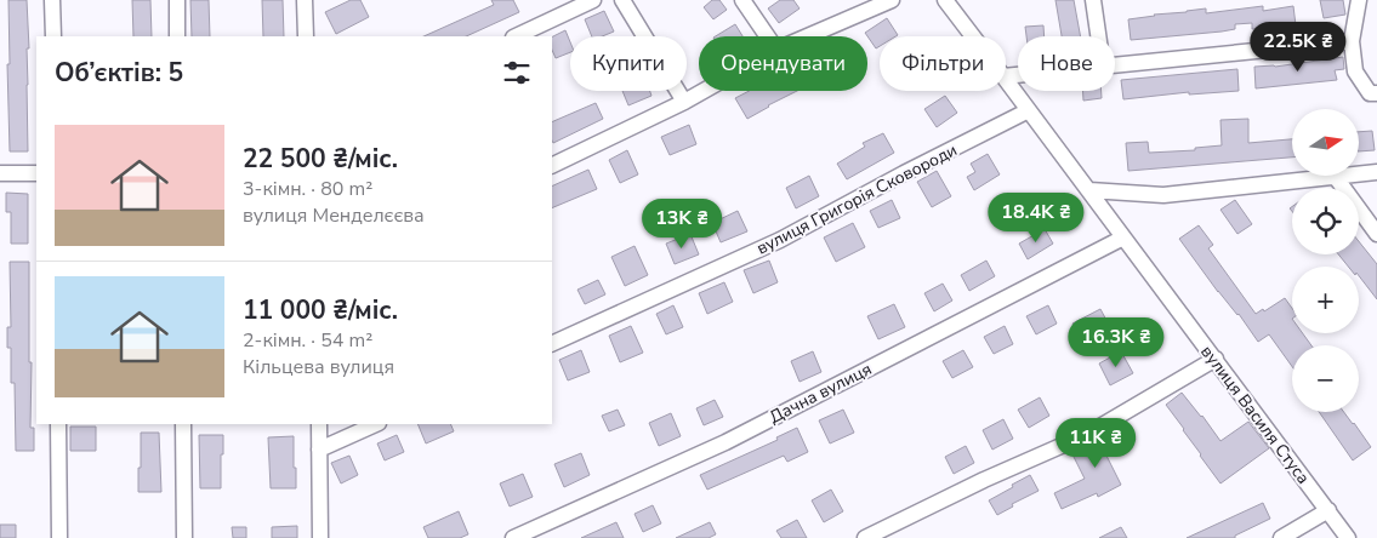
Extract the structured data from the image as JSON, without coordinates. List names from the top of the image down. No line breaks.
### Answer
{"streets":{"street":["вулиця Григорія Сковороди","Дачна вулиця","вулиця Василя Стуса"]},"crossings":[["вулиця Григорія Сковороди","вулиця Василя Стуса"],["Дачна вулиця","вулиця Василя Стуса"]],"north":"right","page":{"price":["22.5K ₴","18.4K ₴","13K ₴","16.3K ₴","11K ₴"],"chip":["Купити","Орендувати","Фільтри","Нове"],"heading":"Об’єктів: 5","map_buttons":["+","−"],"list":[{"name":"22 500 ₴/міс.","note":"3-кімн. · 80 m² · вулиця Менделєєва"},{"name":"11 000 ₴/міс.","note":"2-кімн. · 54 m² · Кільцева вулиця"}]}}
